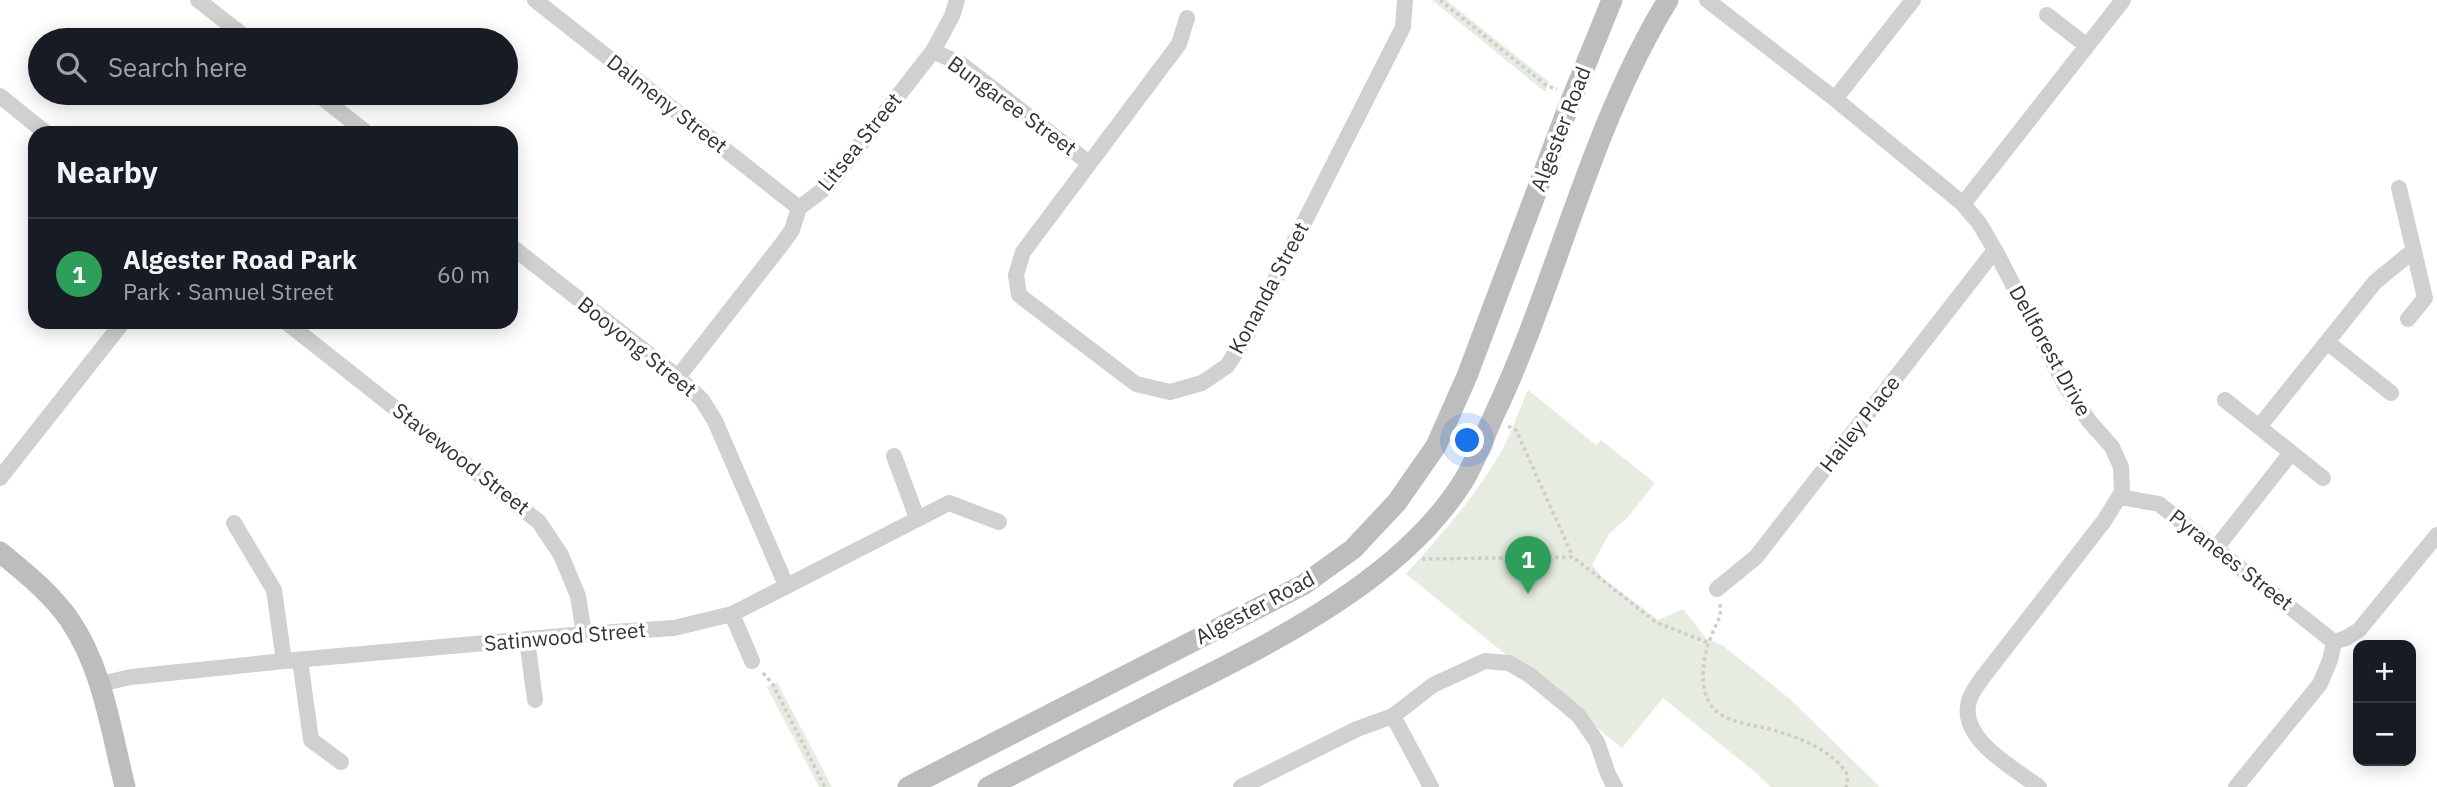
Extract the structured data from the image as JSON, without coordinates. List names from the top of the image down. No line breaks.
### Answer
{"streets":{"main road":["Algester Road"],"street":["Dalmeny Street","Bungaree Street","Litsea Street","Konanda Street","Booyong Street","Dellforest Drive","Hailey Place","Stavewood Street","Pyranees Street","Satinwood Street"]},"crossings":[["Dalmeny Street","Litsea Street"],["Bungaree Street","Litsea Street"],["Bungaree Street","Konanda Street"],["Litsea Street","Booyong Street"],["Booyong Street","Satinwood Street"],["Dellforest Drive","Hailey Place"],["Dellforest Drive","Pyranees Street"],["Stavewood Street","Satinwood Street"]],"page":{"search":"Search here","heading":"Nearby","list":[{"mark":"1","name":"Algester Road Park","note":"Park · Samuel Street","value":"60 m"}],"pins":"1","map_buttons":["+","−"]}}
